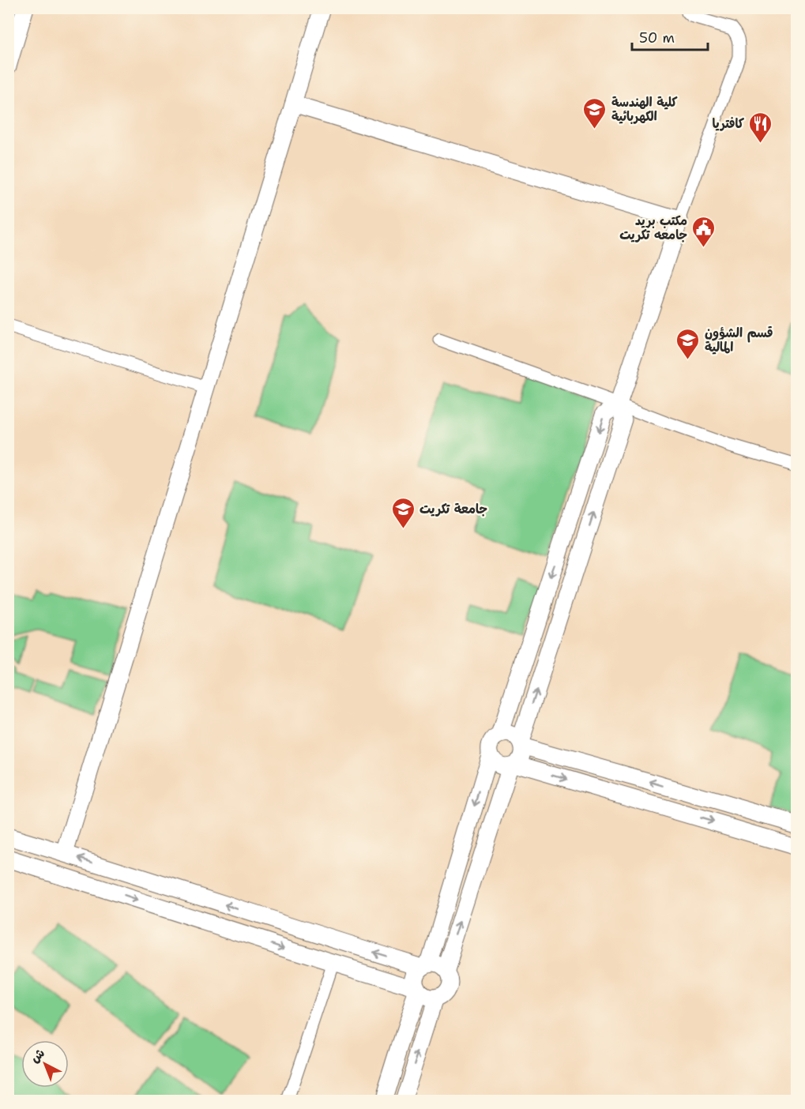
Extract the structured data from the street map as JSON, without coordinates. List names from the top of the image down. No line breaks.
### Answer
{"places":{"school or university":["كلية الهندسة الكهربائية","قسم الشؤون المالية","جامعة تكريت"],"restaurant":["كافتريا"],"public building":["مكتب بريد جامعه تكريت"]},"scale_bar":"50 m","north":"top left"}
